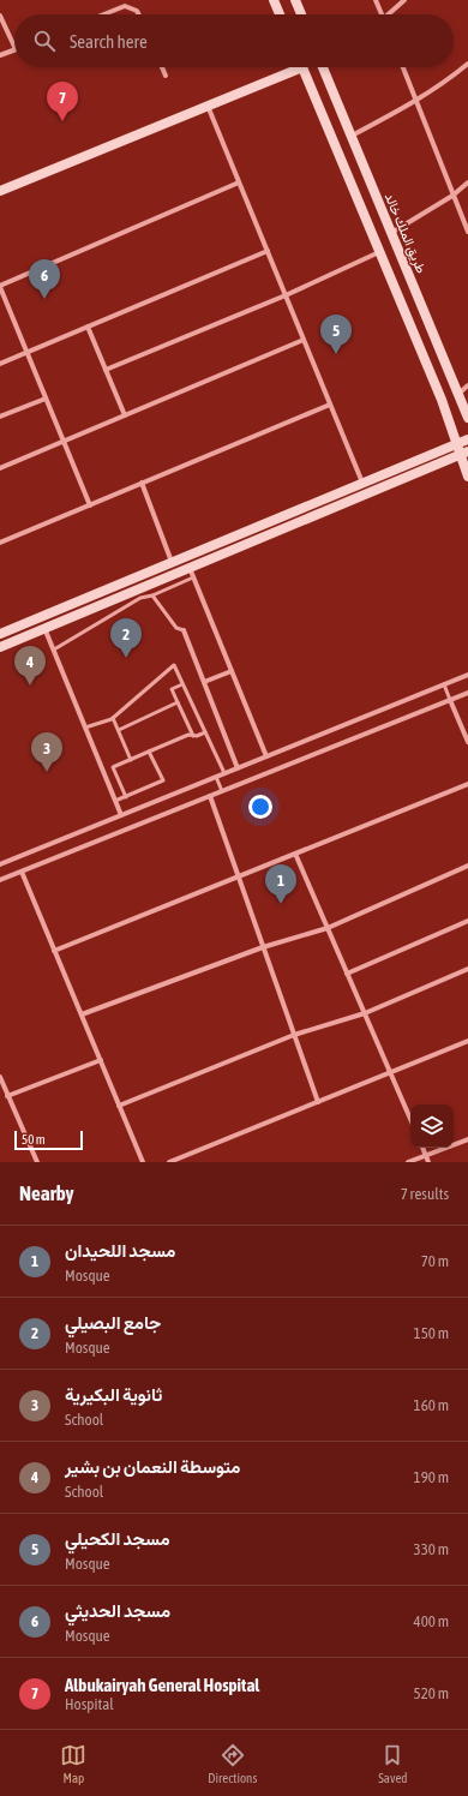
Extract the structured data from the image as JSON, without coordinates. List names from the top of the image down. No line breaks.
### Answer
{"streets":{"street":["طريق الملك خالد"]},"scale_bar":"50 m","page":{"search":"Search here","pins":["7","6","5","2","4","3","1"],"scale":"50 m","heading":["Nearby","7 results"],"list":[{"mark":"1","name":"مسجد اللحيدان","note":"Mosque","value":"70 m"},{"mark":"2","name":"جامع البصيلي","note":"Mosque","value":"150 m"},{"mark":"3","name":"ثانوية البكيرية","note":"School","value":"160 m"},{"mark":"4","name":"متوسطة النعمان بن بشير","note":"School","value":"190 m"},{"mark":"5","name":"مسجد الكحيلي","note":"Mosque","value":"330 m"},{"mark":"6","name":"مسجد الحديثي","note":"Mosque","value":"400 m"},{"mark":"7","name":"Albukairyah General Hospital","note":"Hospital","value":"520 m"}],"nav":["Map","Directions","Saved"]}}
